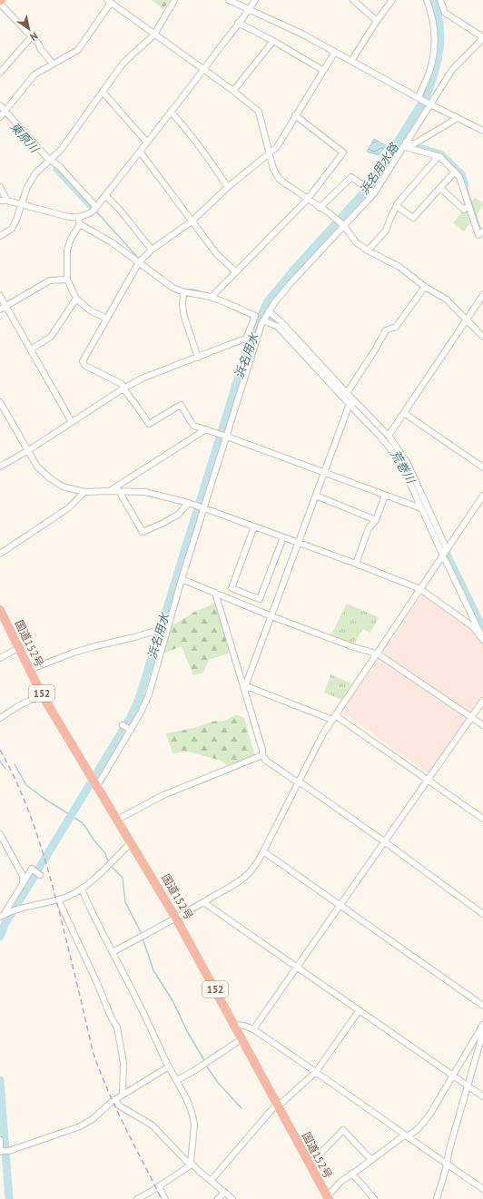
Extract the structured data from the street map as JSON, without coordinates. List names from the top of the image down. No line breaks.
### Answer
{"streets":{"highway":["国道152号","152"]},"water":["東原川","浜名用水路","浜名用水","荒巻川"],"north":"bottom right"}
